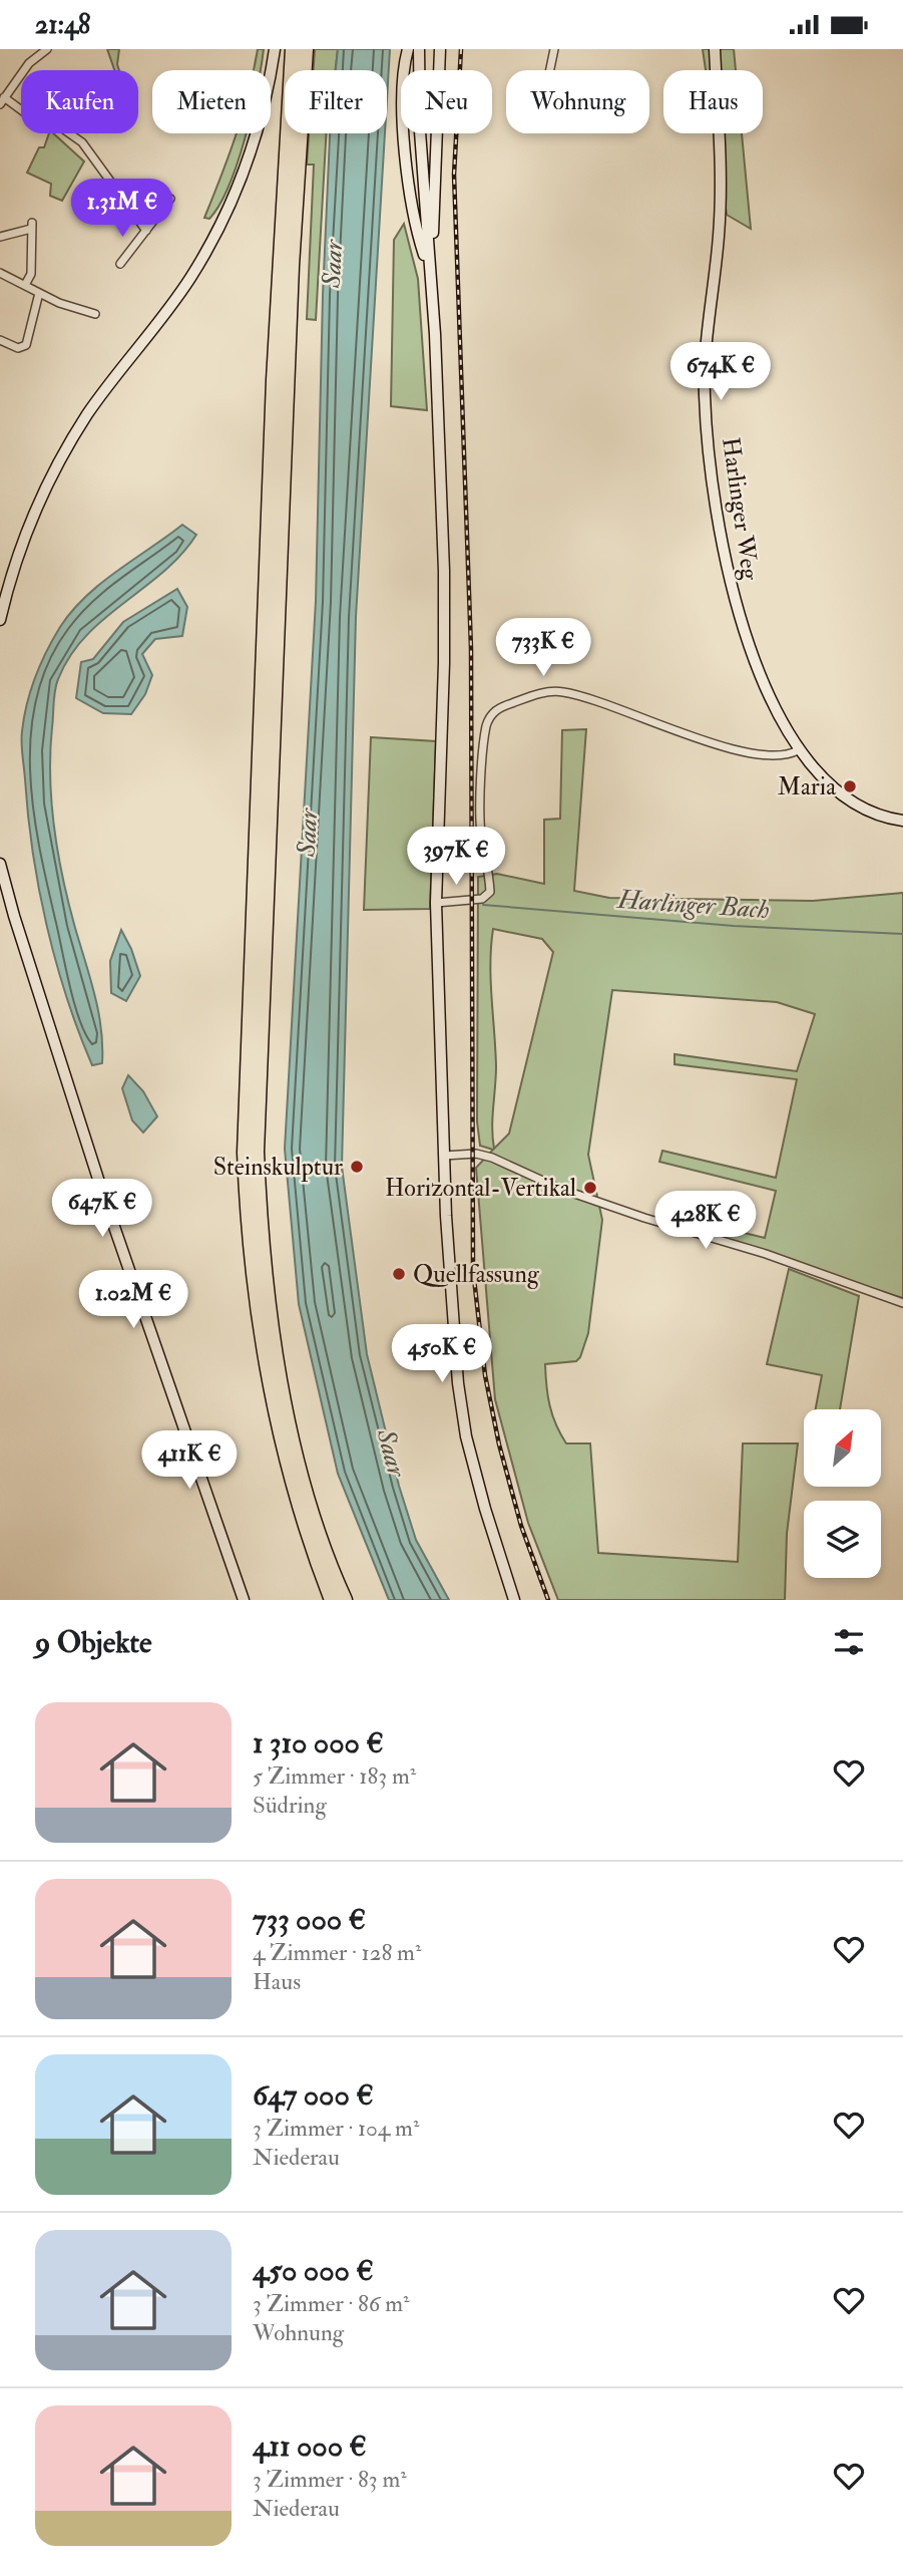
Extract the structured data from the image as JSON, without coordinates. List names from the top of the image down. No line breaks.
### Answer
{"streets":{"main road":["Harlinger Weg"]},"water":["Saar","Harlinger Bach"],"places":["Maria","Steinskulptur","Horizontal-Vertikal","Quellfassung"],"north":"top right","page":{"status":"21:48","chip":["Kaufen","Mieten","Filter","Neu","Wohnung","Haus"],"price":["1.31M €","674K €","733K €","397K €","647K €","428K €","1.02M €","450K €","411K €"],"heading":"9 Objekte","list":[{"name":"1 310 000 €","note":"5 Zimmer · 183 m² · Südring"},{"name":"733 000 €","note":"4 Zimmer · 128 m² · Haus"},{"name":"647 000 €","note":"3 Zimmer · 104 m² · Niederau"},{"name":"450 000 €","note":"3 Zimmer · 86 m² · Wohnung"},{"name":"411 000 €","note":"3 Zimmer · 83 m² · Niederau"}]}}
